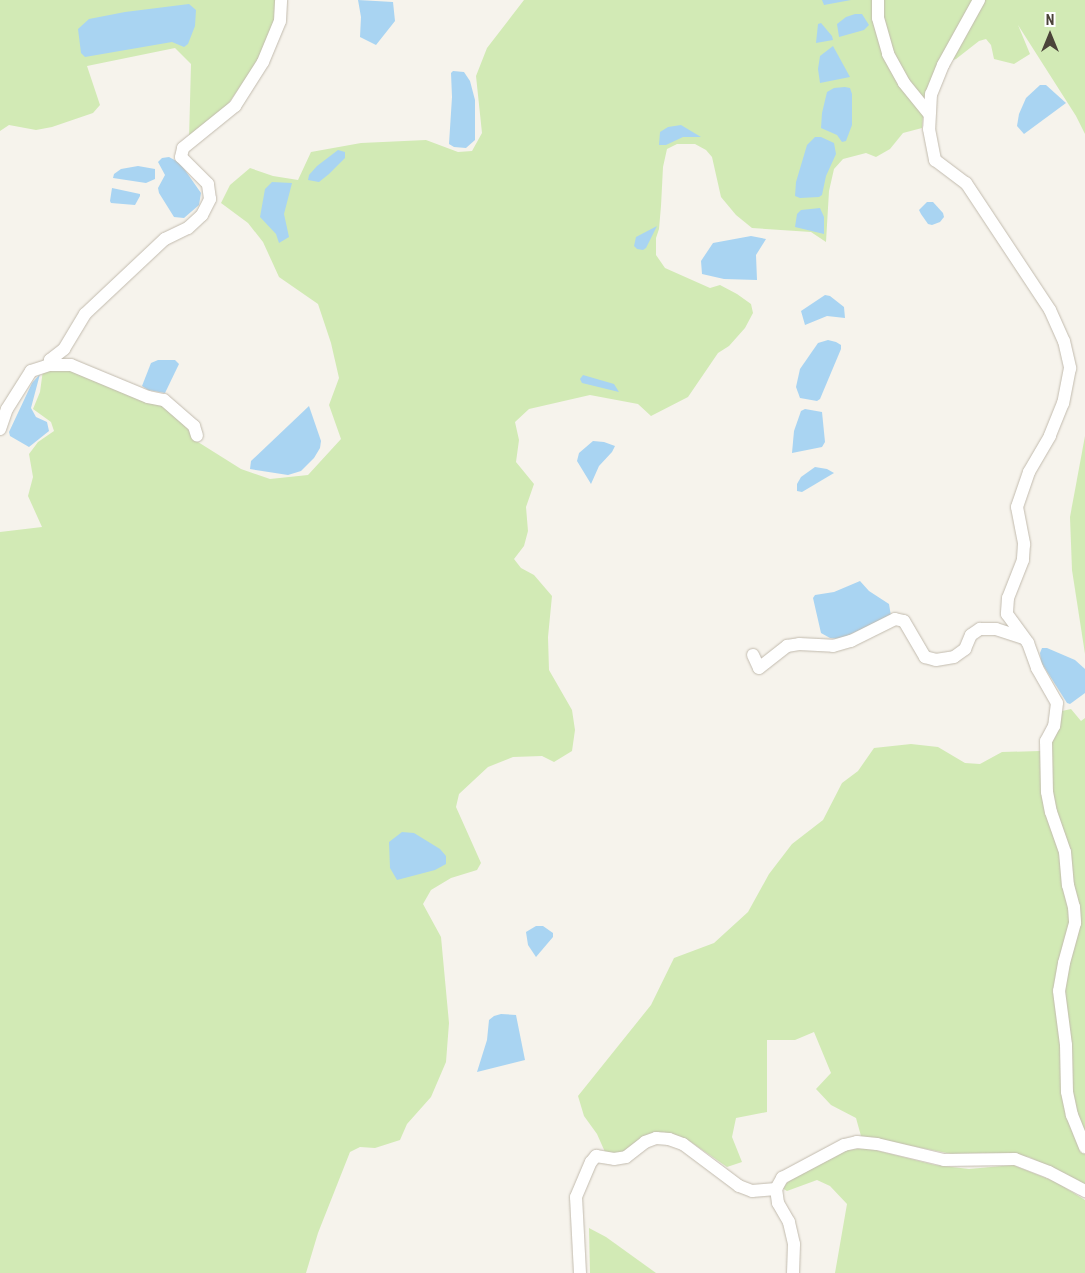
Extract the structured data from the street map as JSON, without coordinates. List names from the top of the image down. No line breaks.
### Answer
{"north":"top"}
